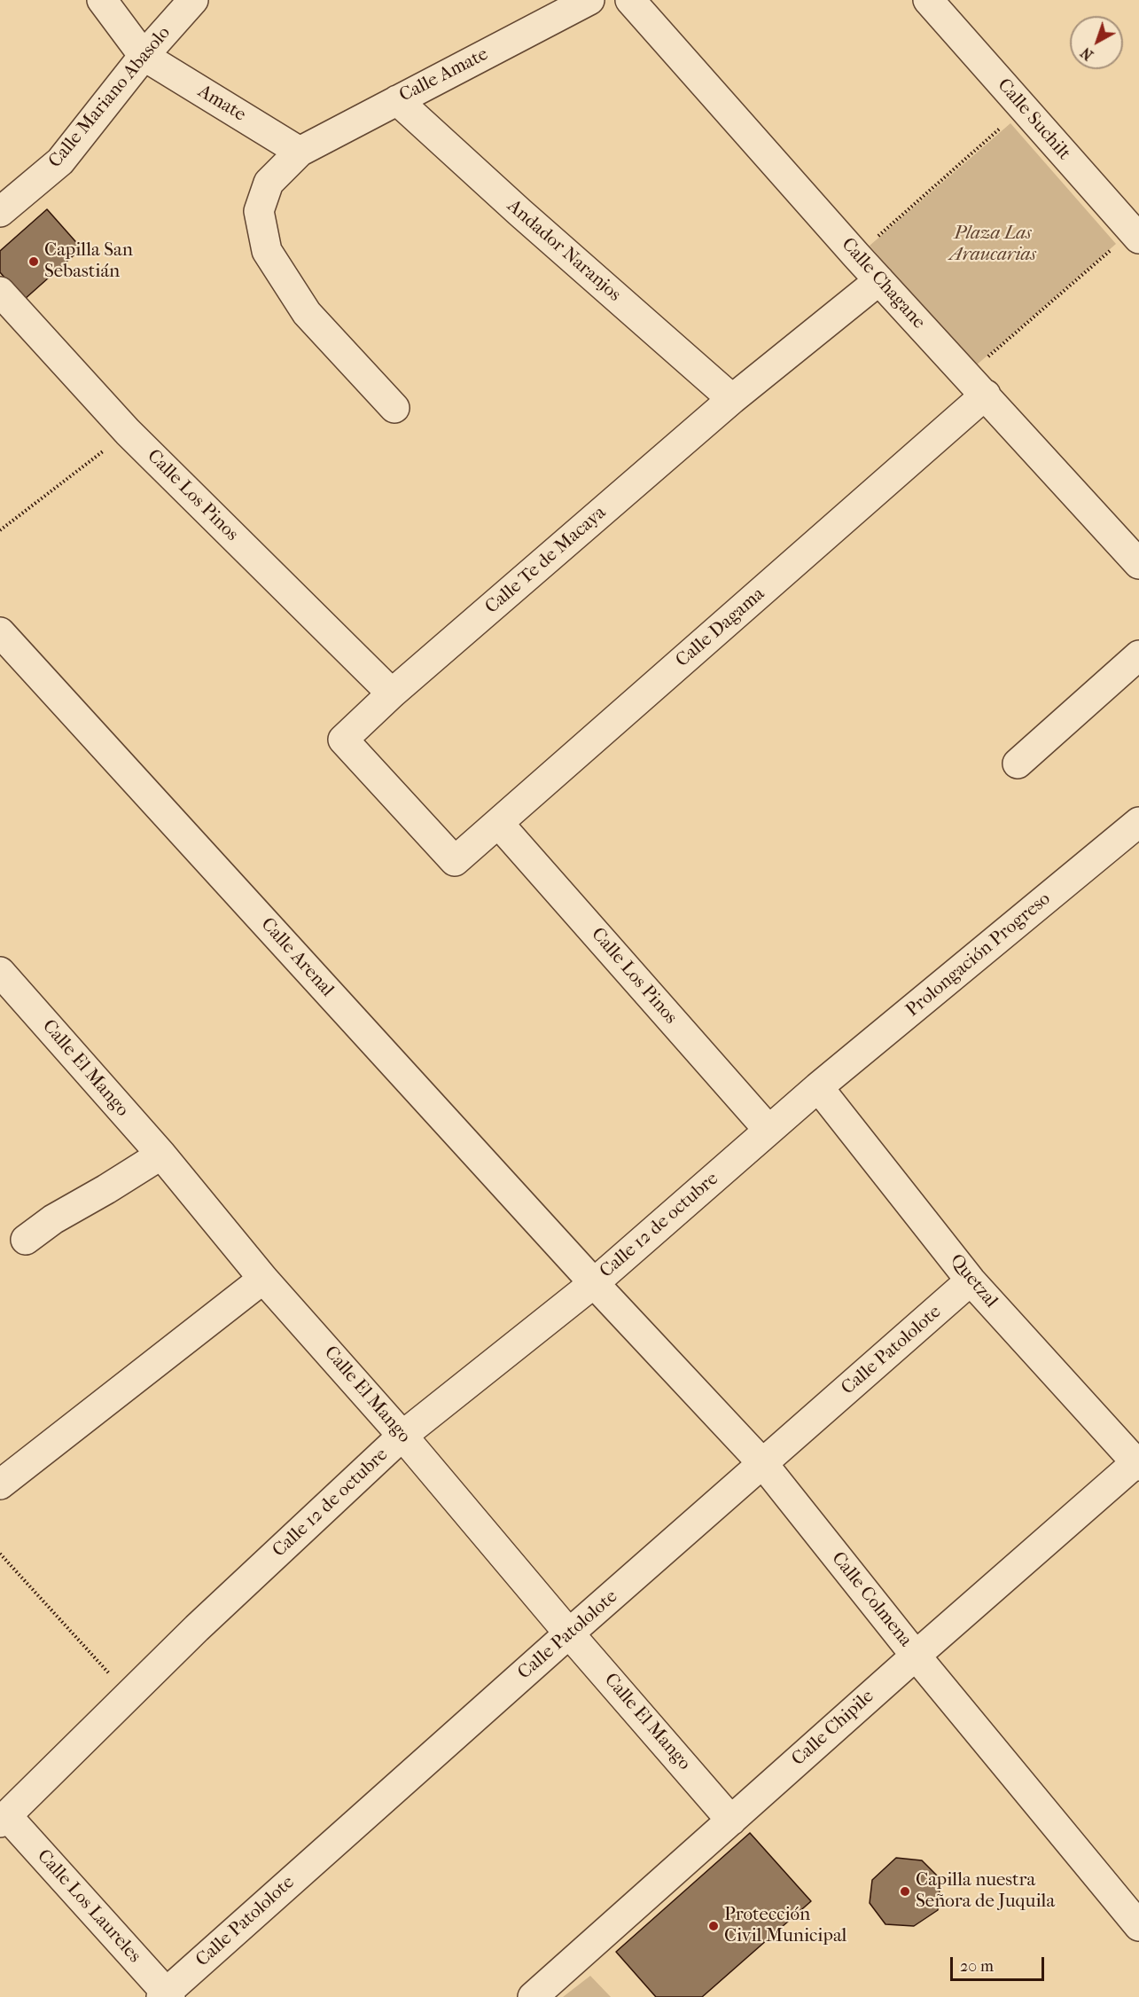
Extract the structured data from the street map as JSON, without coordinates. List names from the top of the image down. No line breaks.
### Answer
{"streets":{"street":["Calle Amate","Calle Mariano Abasolo","Amate","Calle Suchilt","Andador Naranjos","Calle Chagane","Calle Los Pinos","Calle Te de Macaya","Calle Dagama","Prolongación Progreso","Calle Arenal","Calle El Mango","Calle 12 de octubre","Quetzal","Calle Patololote","Calle Colmena","Calle Chipile","Calle Los Laureles"]},"crossings":[["Calle Amate","Amate"],["Calle Amate","Andador Naranjos"],["Calle Mariano Abasolo","Amate"],["Andador Naranjos","Calle Te de Macaya"],["Calle Chagane","Calle Te de Macaya"],["Calle Chagane","Calle Dagama"],["Calle Los Pinos","Calle Te de Macaya"],["Calle Los Pinos","Calle Dagama"],["Calle Los Pinos","Calle 12 de octubre"],["Calle Te de Macaya","Calle Dagama"],["Prolongación Progreso","Calle 12 de octubre"],["Prolongación Progreso","Quetzal"],["Calle Arenal","Calle 12 de octubre"],["Calle Arenal","Calle Colmena"],["Calle El Mango","Calle 12 de octubre"],["Calle El Mango","Calle Patololote"],["Calle El Mango","Calle Chipile"],["Calle 12 de octubre","Quetzal"],["Calle 12 de octubre","Calle Colmena"],["Calle 12 de octubre","Calle Los Laureles"],["Quetzal","Calle Patololote"],["Quetzal","Calle Chipile"],["Calle Patololote","Calle Colmena"],["Calle Patololote","Calle Los Laureles"],["Calle Colmena","Calle Chipile"]],"parks":["Plaza Las Araucarias"],"places":["Capilla San Sebastián","Capilla nuestra Señora de Juquila","Protección Civil Municipal"],"scale_bar":"20 m","north":"bottom left"}
